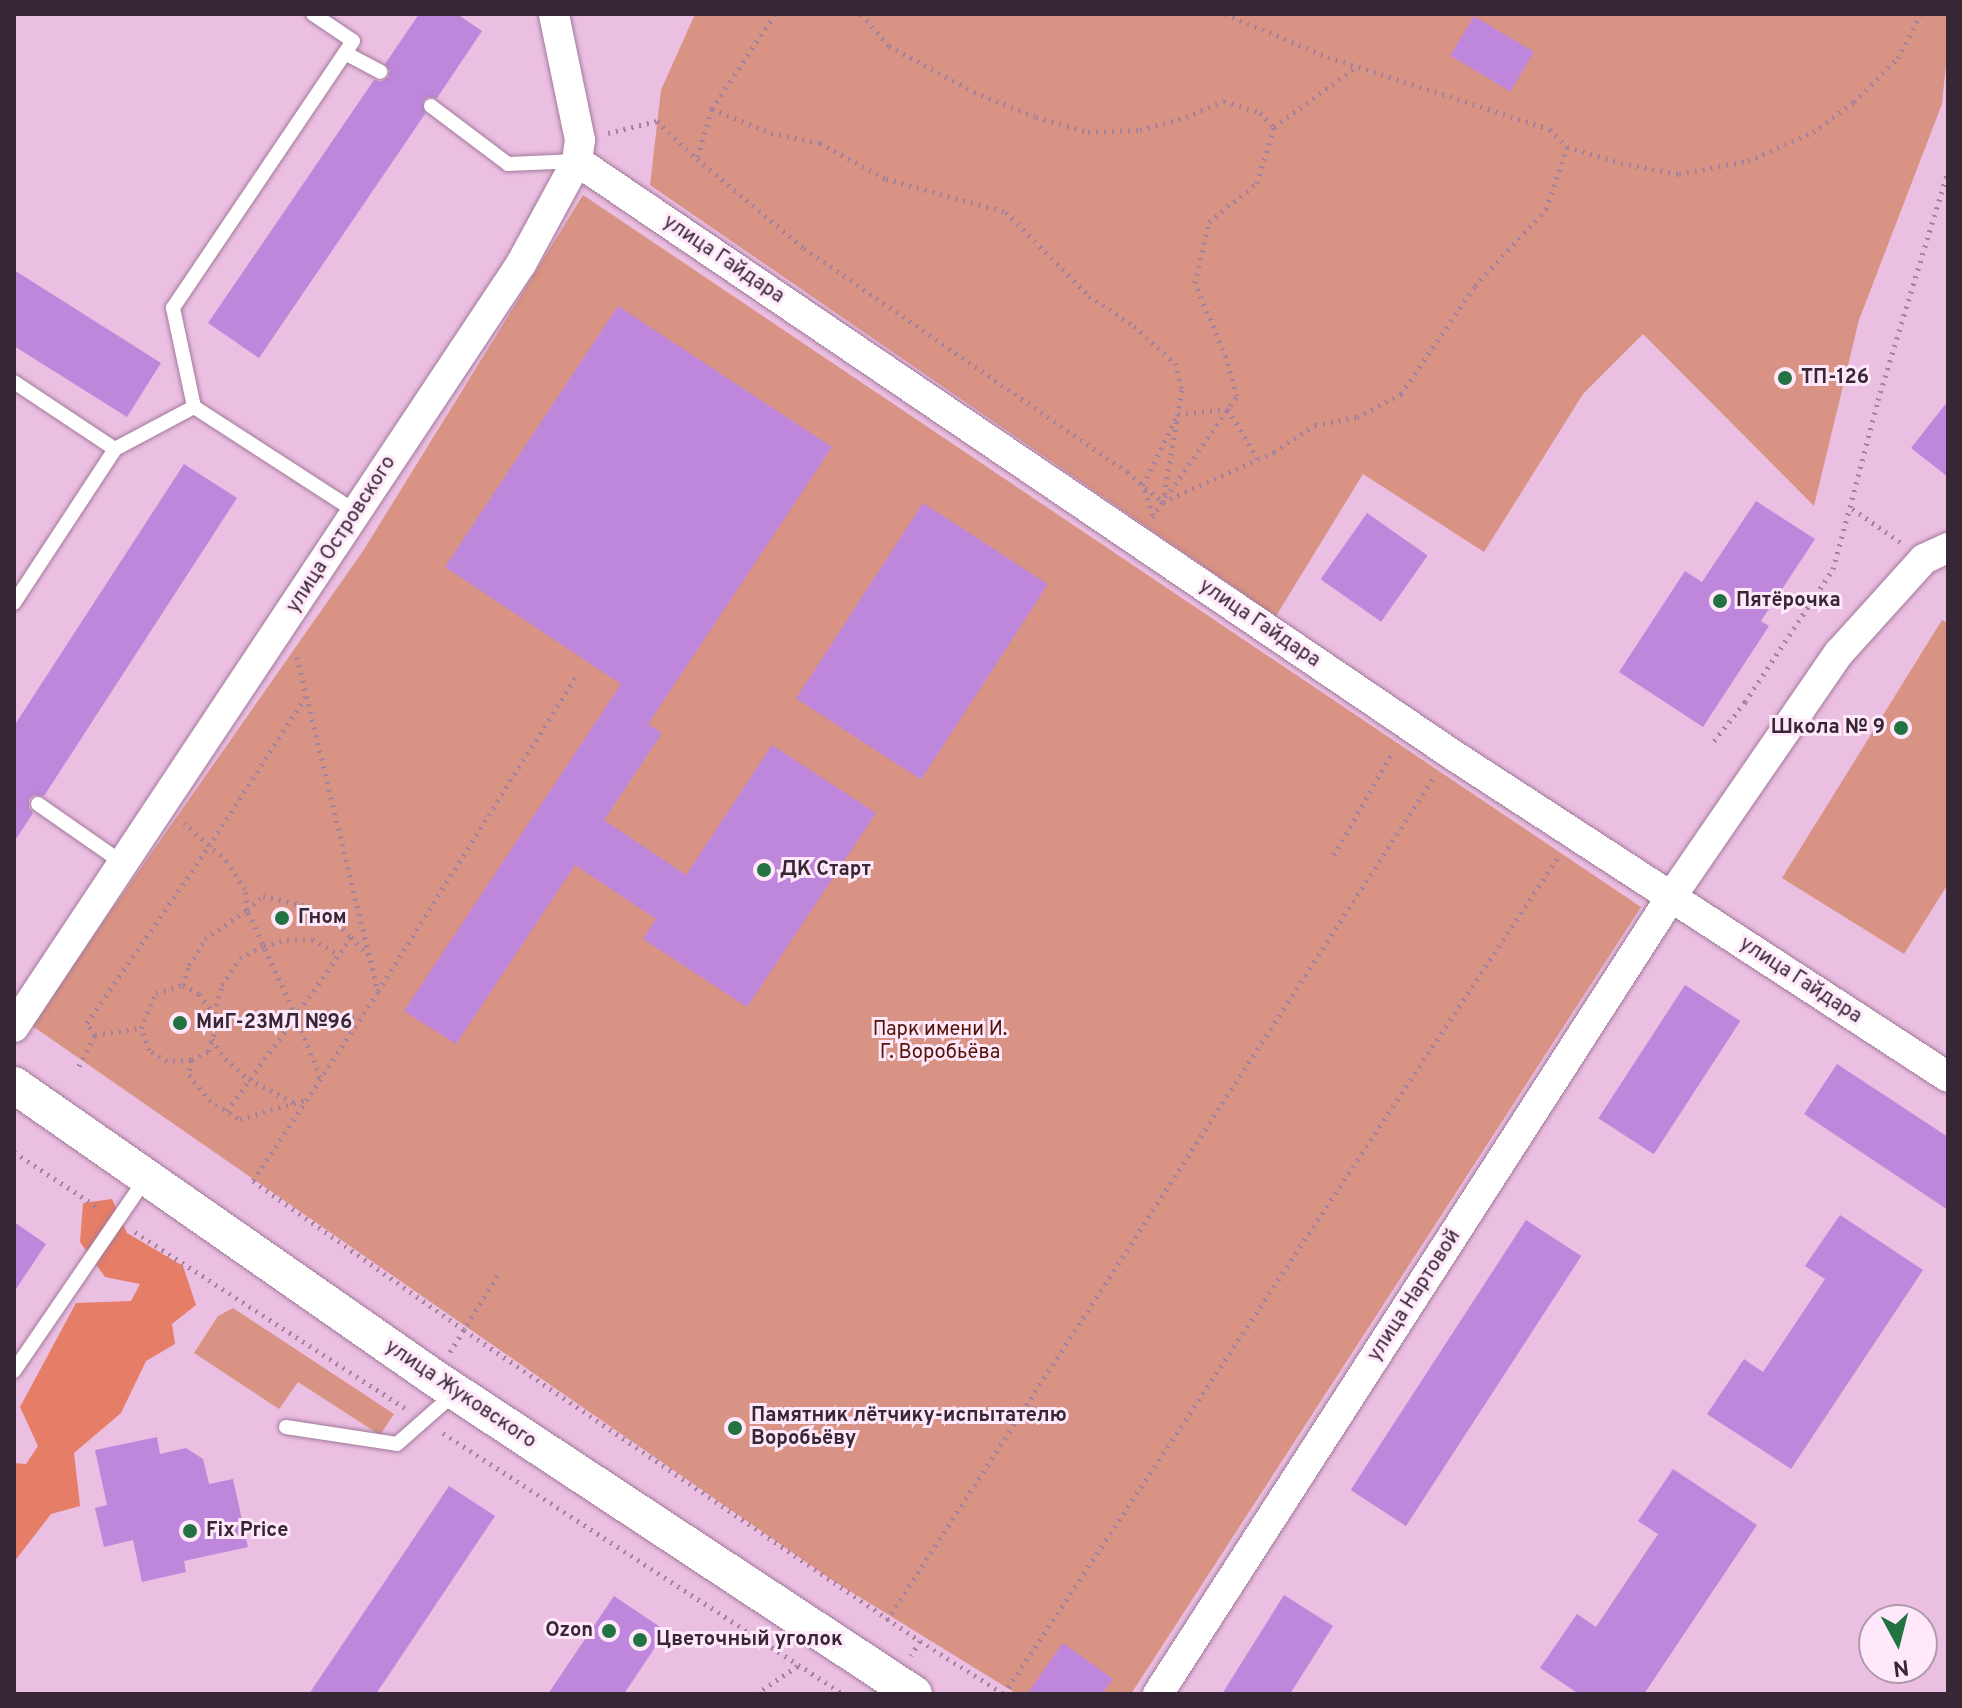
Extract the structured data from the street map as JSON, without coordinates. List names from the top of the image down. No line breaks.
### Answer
{"streets":{"street":["улица Гайдара","улица Островского","улица Нартовой","улица Жуковского"]},"crossings":[["улица Гайдара","улица Островского"],["улица Гайдара","улица Нартовой"]],"parks":["Парк имени И. Г. Воробьёва"],"places":["ТП-126","Пятёрочка","Школа № 9","ДК Старт","Гном","МиГ-23МЛ №96","Памятник лётчику-испытателю Воробьёву","Fix Price","Ozon","Цветочный уголок"],"north":"bottom"}
